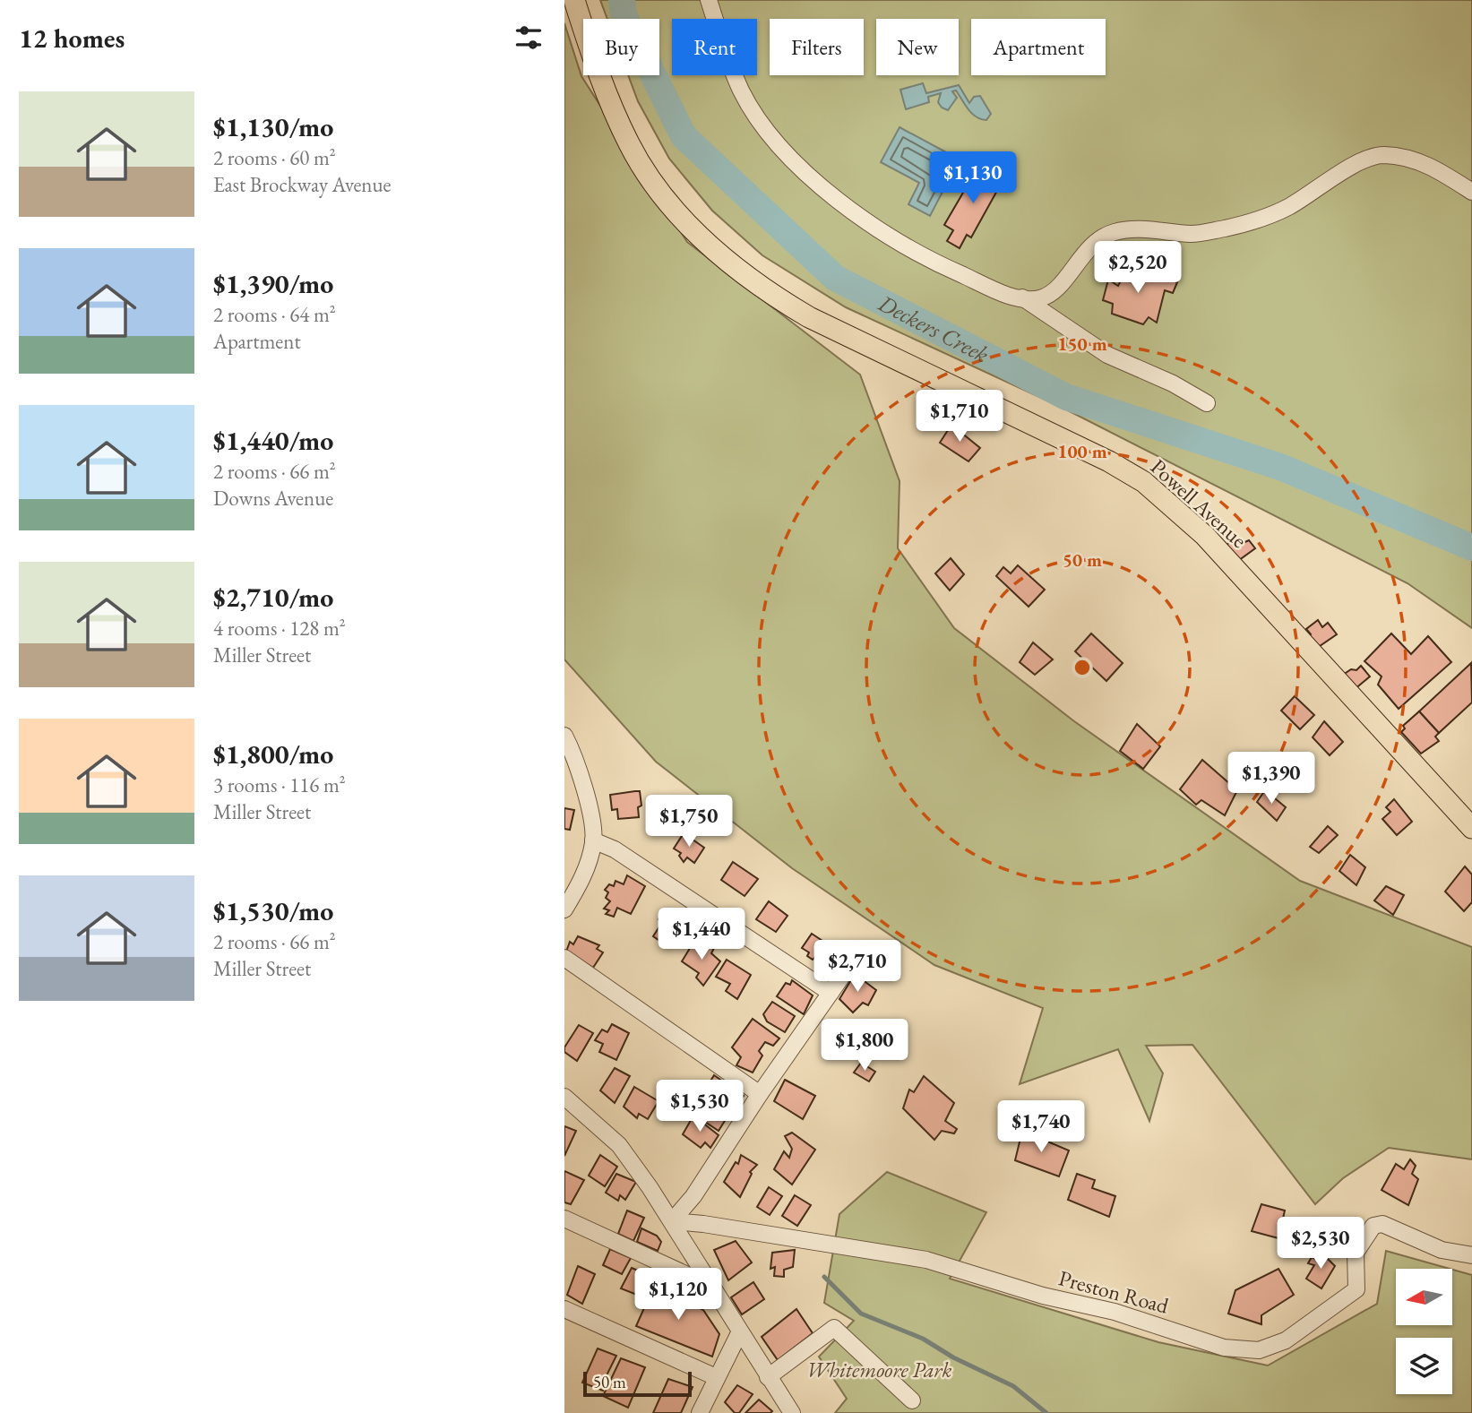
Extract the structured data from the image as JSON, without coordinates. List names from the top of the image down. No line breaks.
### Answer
{"streets":{"main road":["Powell Avenue"],"street":["Preston Road"]},"water":["Deckers Creek"],"parks":["Whitemoore Park"],"scale_bar":"50 m","north":"left","page":{"heading":"12 homes","chip":["Buy","Rent","Filters","New","Apartment"],"list":[{"name":"$1,130/mo","note":"2 rooms · 60 m² · East Brockway Avenue"},{"name":"$1,390/mo","note":"2 rooms · 64 m² · Apartment"},{"name":"$1,440/mo","note":"2 rooms · 66 m² · Downs Avenue"},{"name":"$2,710/mo","note":"4 rooms · 128 m² · Miller Street"},{"name":"$1,800/mo","note":"3 rooms · 116 m² · Miller Street"},{"name":"$1,530/mo","note":"2 rooms · 66 m² · Miller Street"}],"price":["$1,130","$2,520","$1,710","$1,390","$1,750","$1,440","$2,710","$1,800","$1,530","$1,740","$2,530","$1,120"],"scale":"50 m"},"rings":["150 m","100 m","50 m"]}
